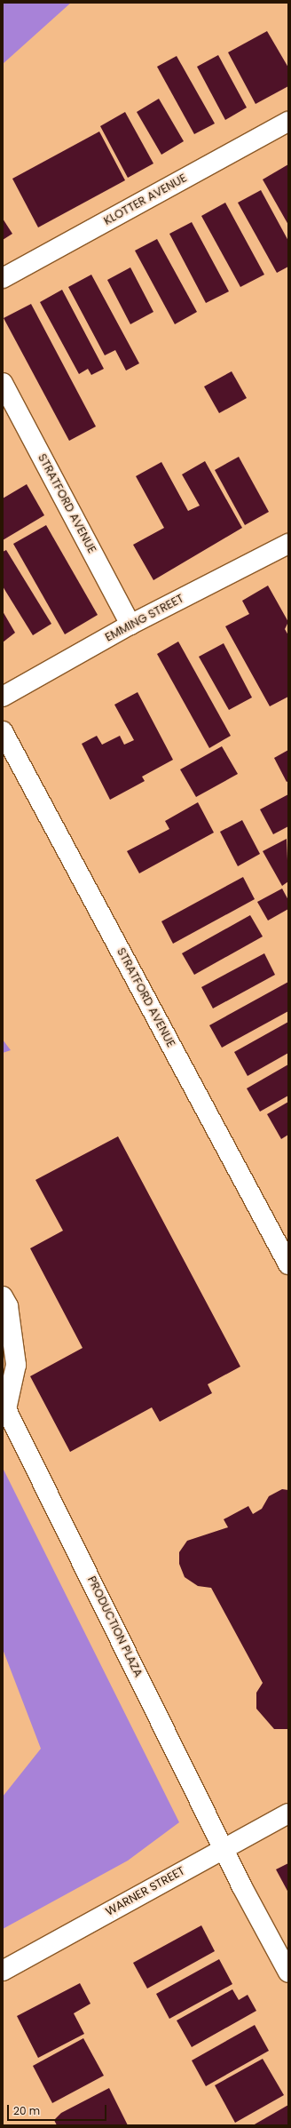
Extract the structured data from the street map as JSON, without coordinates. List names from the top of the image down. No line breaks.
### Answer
{"streets":{"street":["KLOTTER AVENUE","STRATFORD AVENUE","EMMING STREET","PRODUCTION PLAZA","WARNER STREET"]},"crossings":[["STRATFORD AVENUE","EMMING STREET"],["PRODUCTION PLAZA","WARNER STREET"]],"scale_bar":"20 m"}
